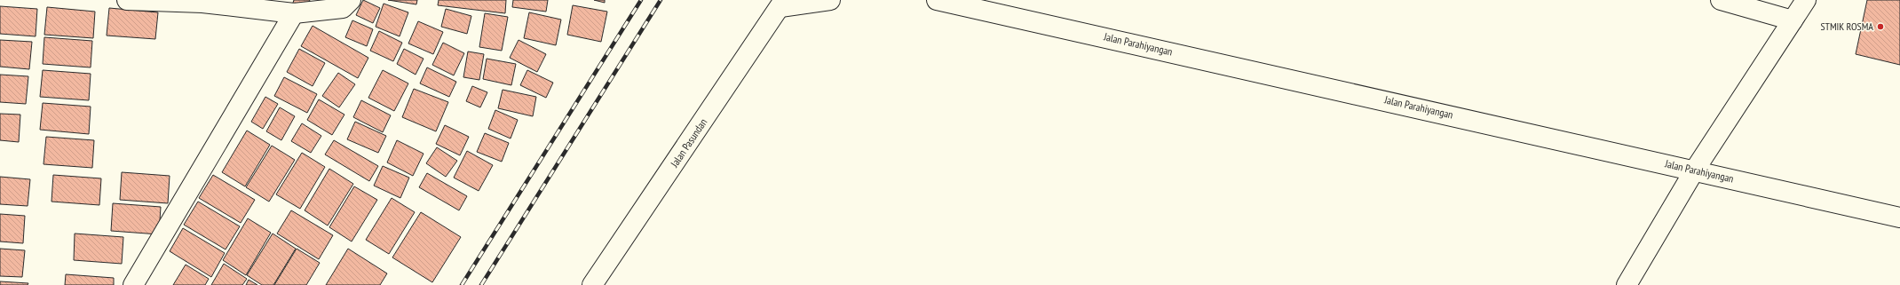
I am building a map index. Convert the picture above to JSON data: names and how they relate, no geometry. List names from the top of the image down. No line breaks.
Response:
{"streets":{"street":["Jalan Parahiyangan","Jalan Pasundan"]},"places":["STMIK ROSMA"]}
